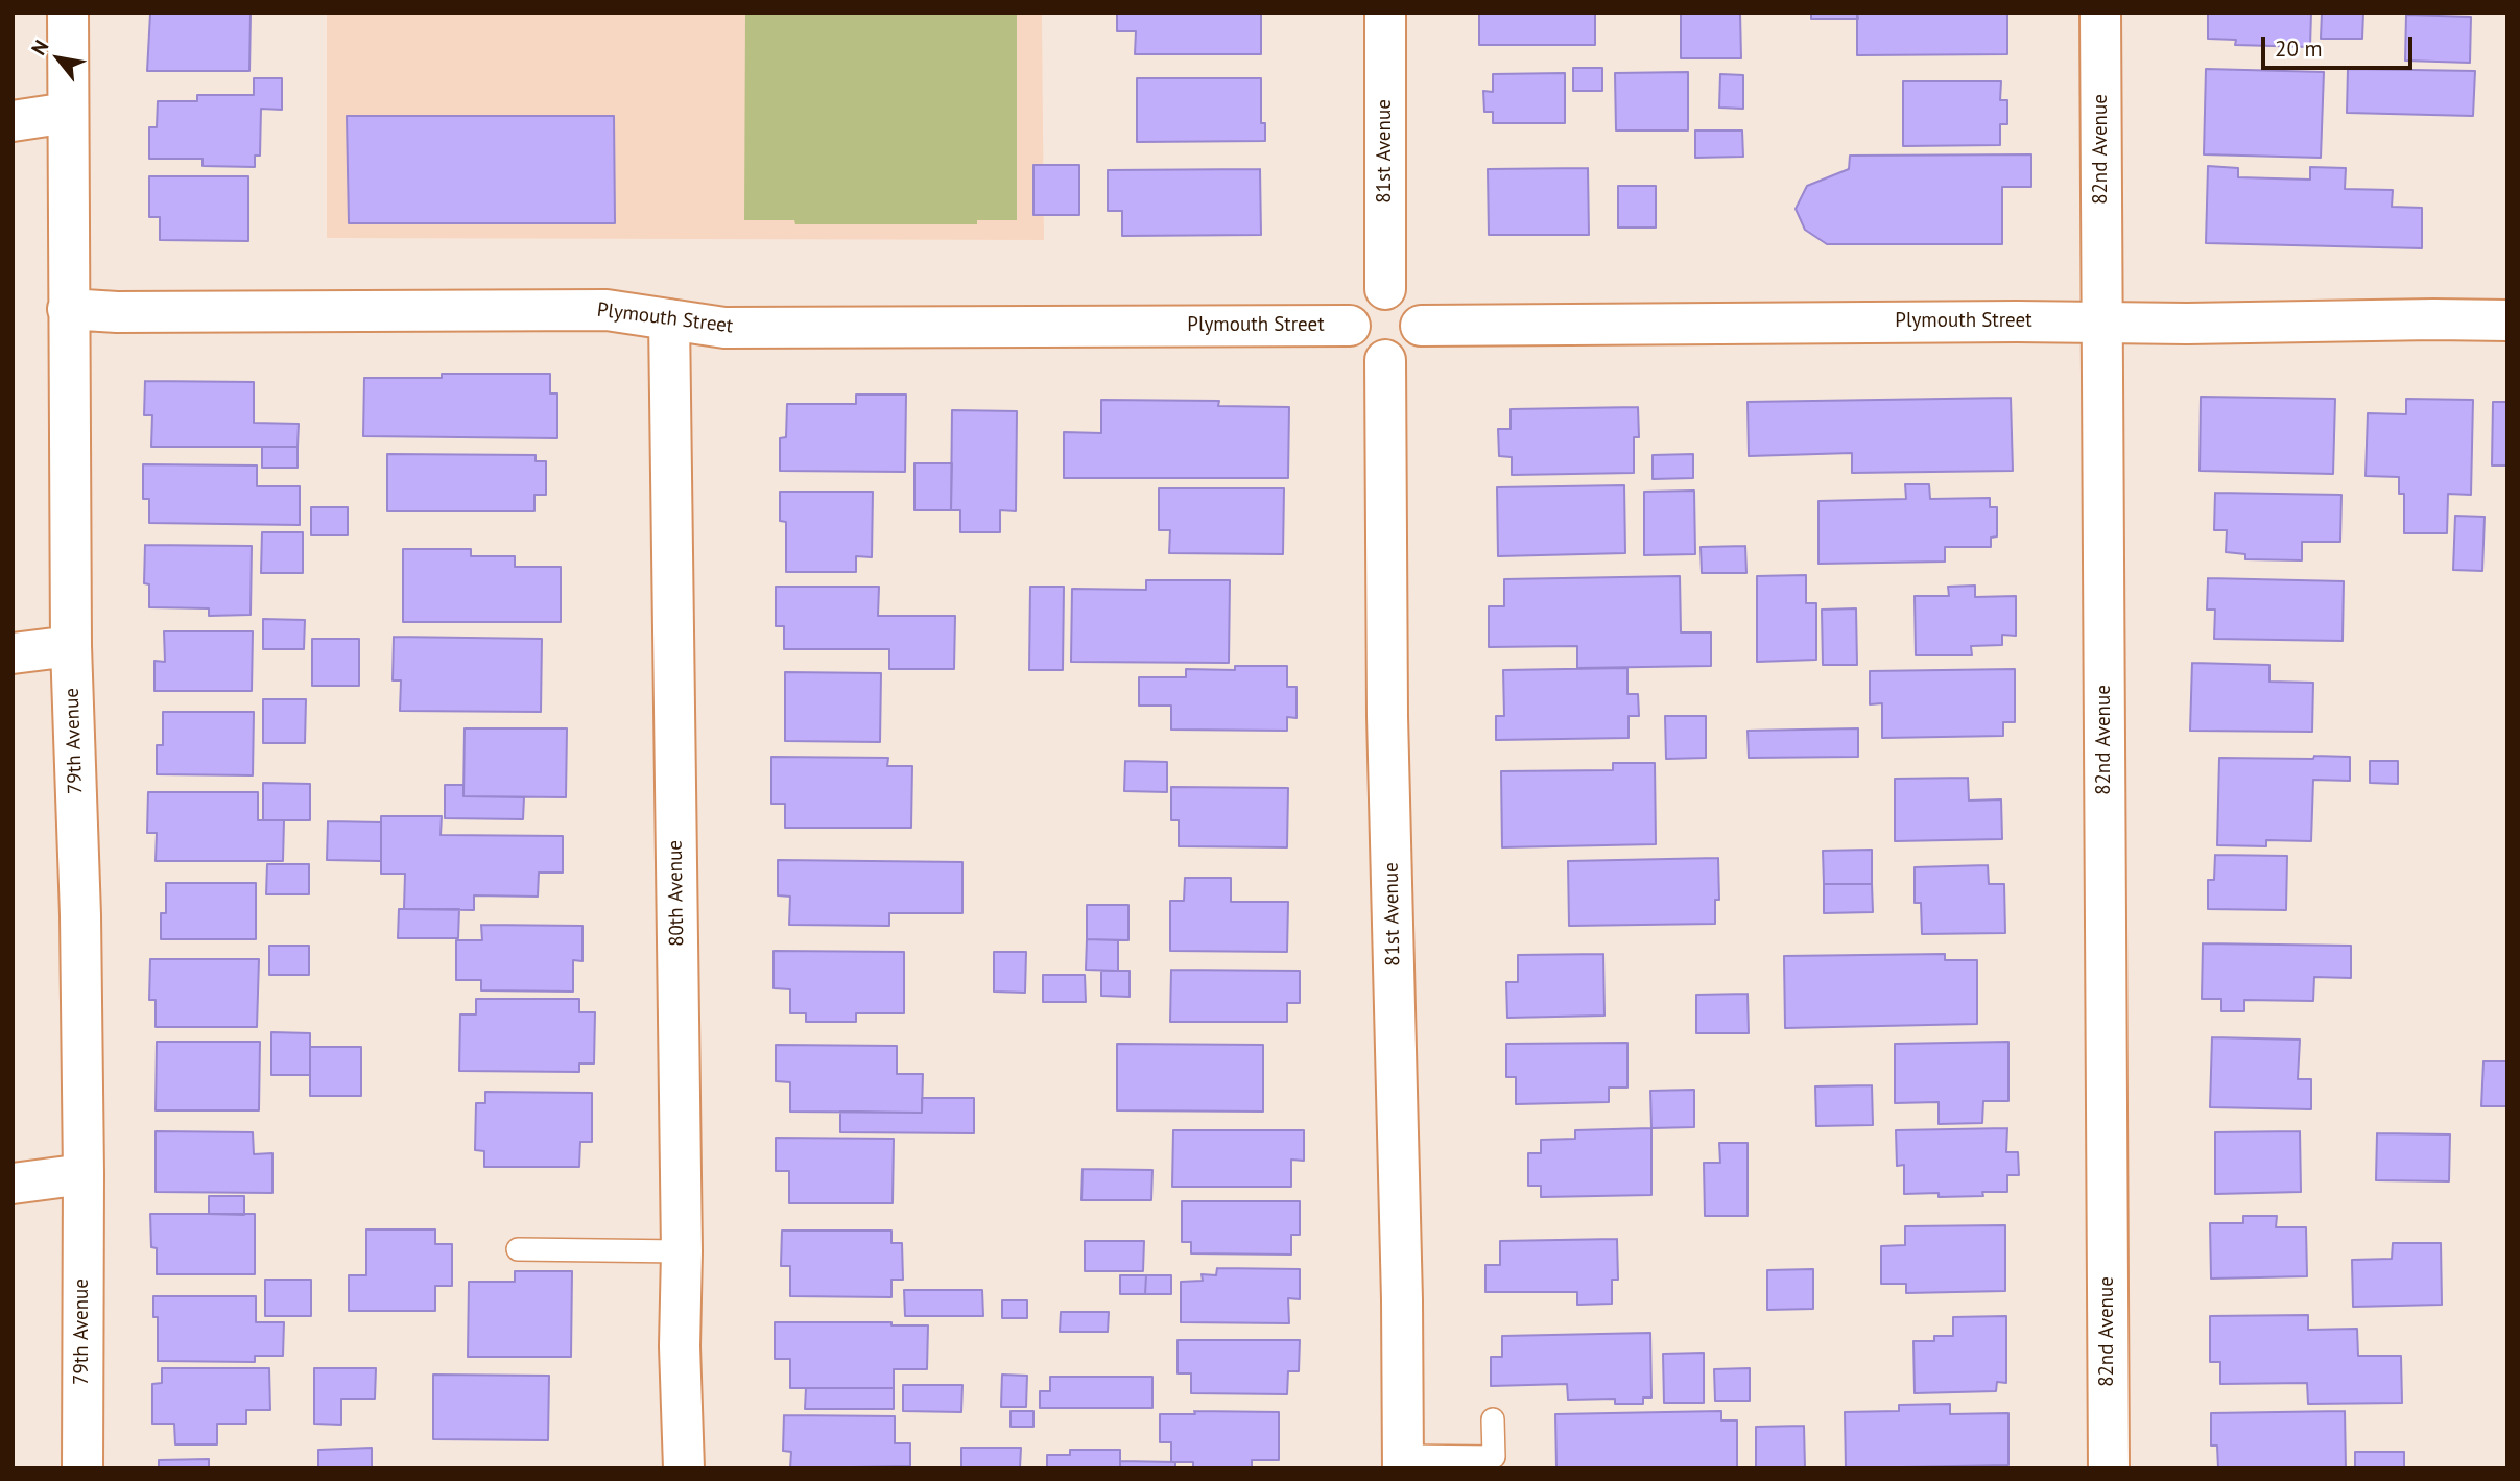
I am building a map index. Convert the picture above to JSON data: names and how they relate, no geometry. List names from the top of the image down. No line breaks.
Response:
{"streets":{"street":["82nd Avenue","81st Avenue","Plymouth Street","79th Avenue","80th Avenue"]},"crossings":[["82nd Avenue","Plymouth Street"],["81st Avenue","Plymouth Street"],["Plymouth Street","79th Avenue"],["Plymouth Street","80th Avenue"]],"scale_bar":"20 m","north":"top left"}
